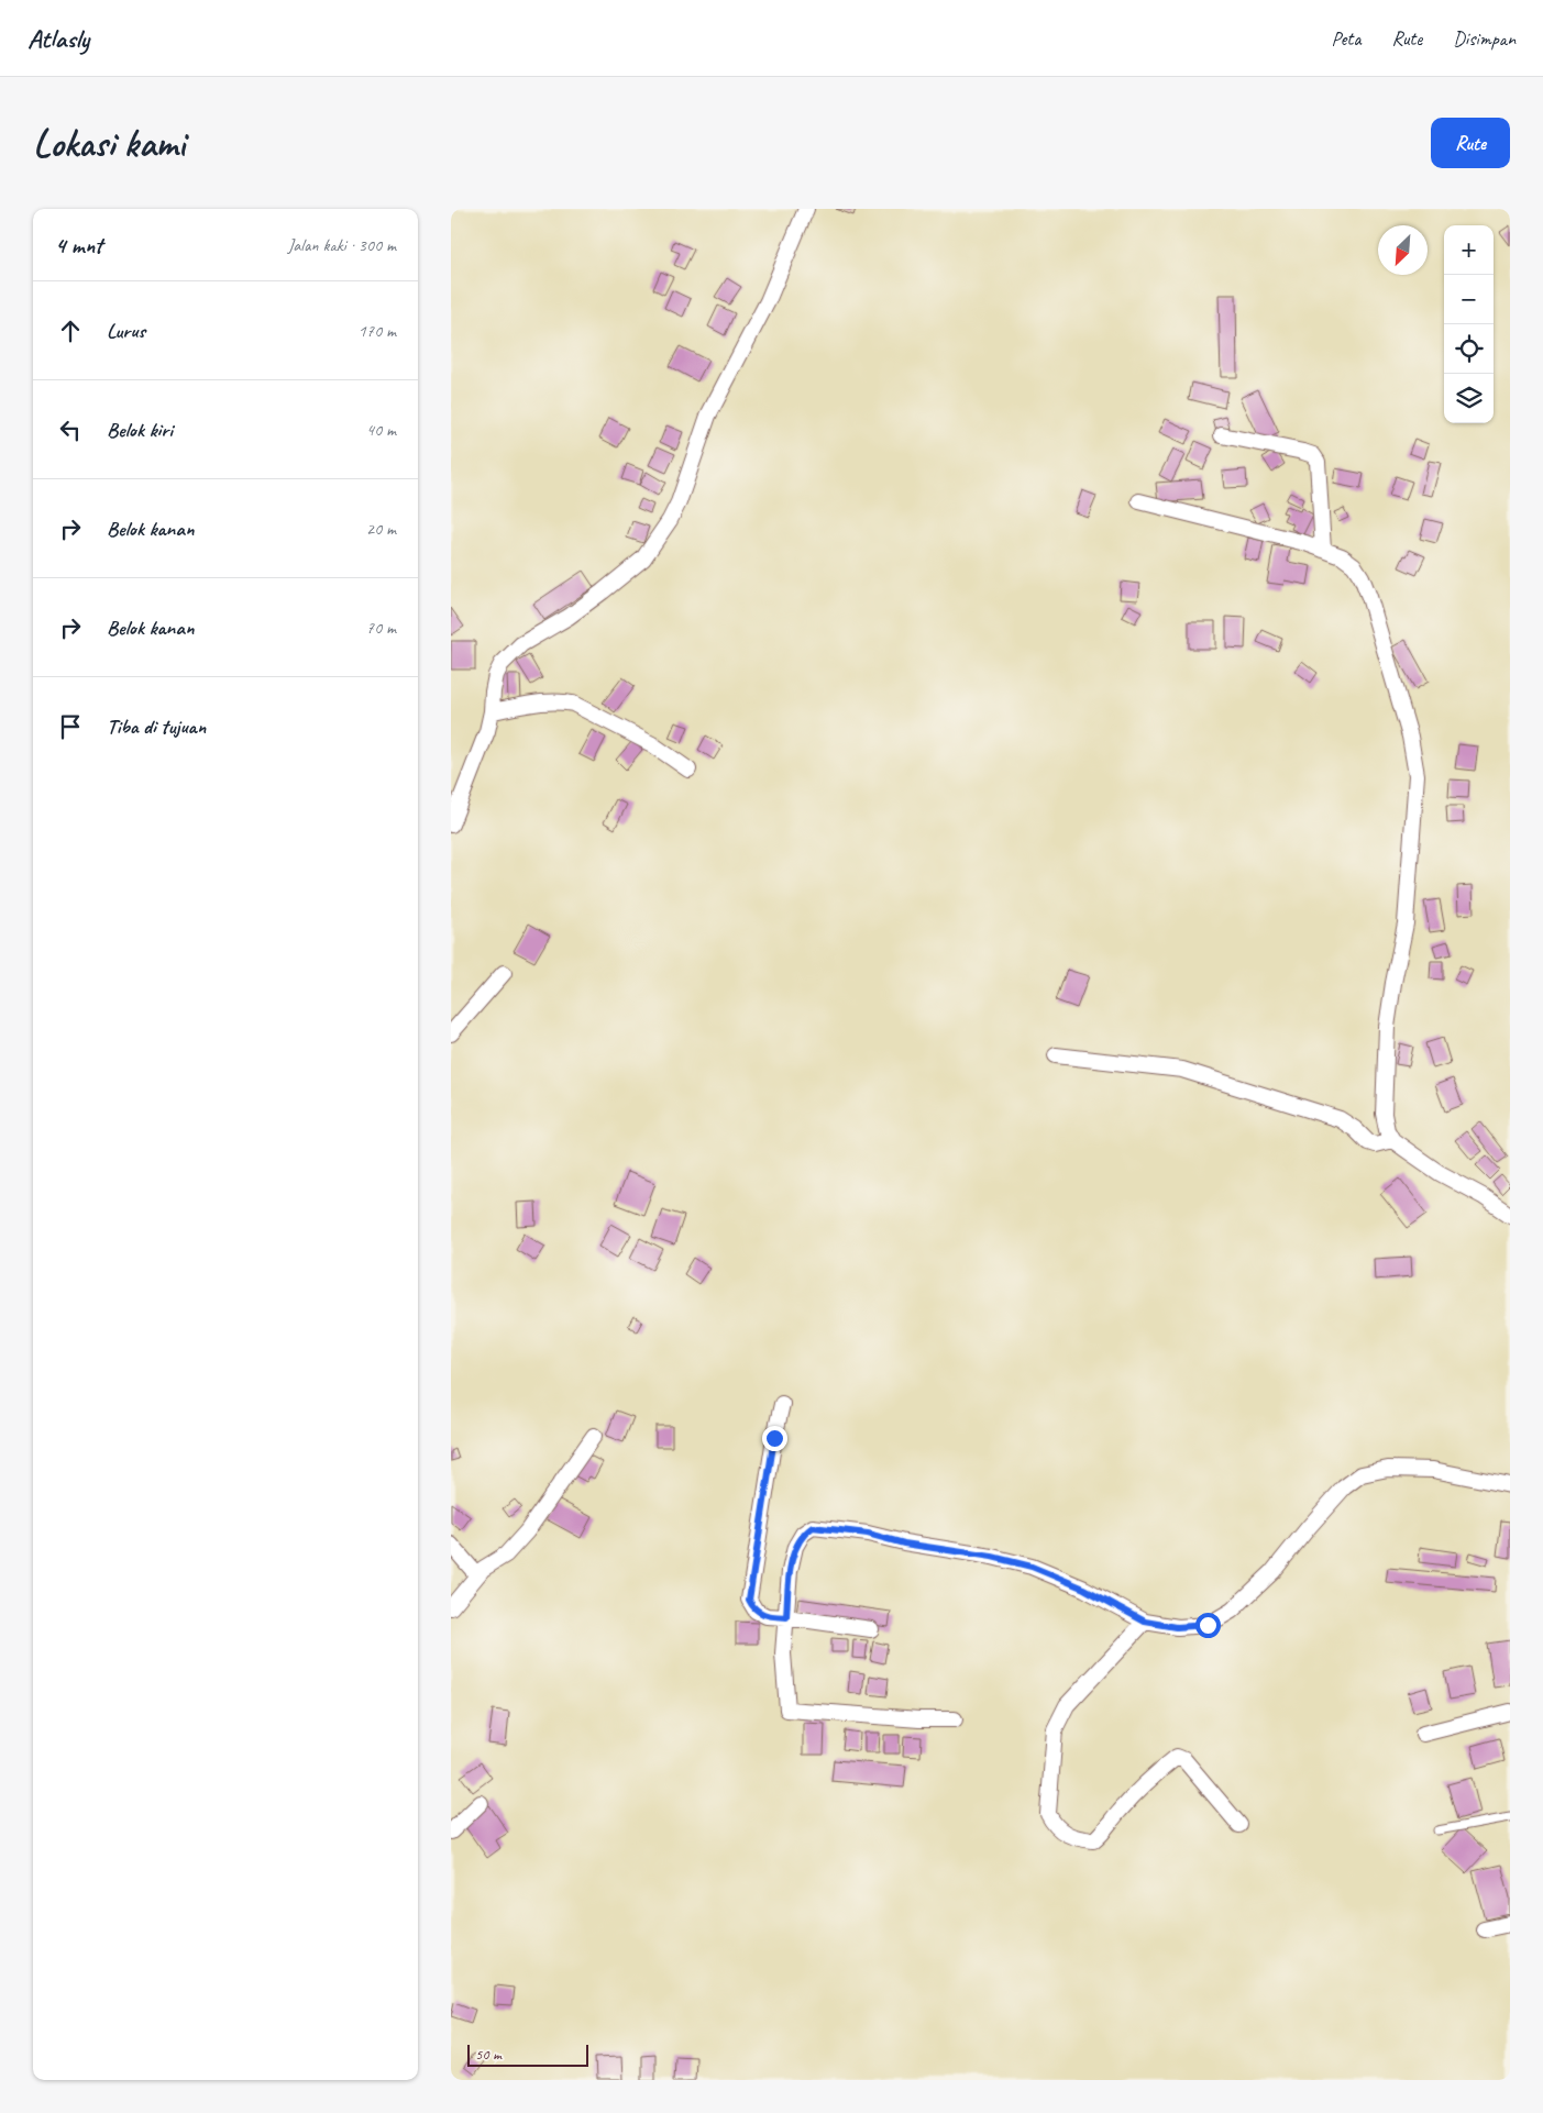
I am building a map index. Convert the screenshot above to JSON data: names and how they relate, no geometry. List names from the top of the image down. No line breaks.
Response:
{"scale_bar":"50 m","north":"bottom left","page":{"header":"Atlasly","nav":["Peta","Rute","Disimpan"],"buttons":"Rute","title":"Lokasi kami","heading":["4 mnt","Jalan kaki · 300 m"],"map_buttons":["+","−"],"list":[["Lurus","170 m"],["Belok kiri","40 m"],["Belok kanan","20 m"],["Belok kanan","70 m"],"Tiba di tujuan"],"scale":"50 m"}}
